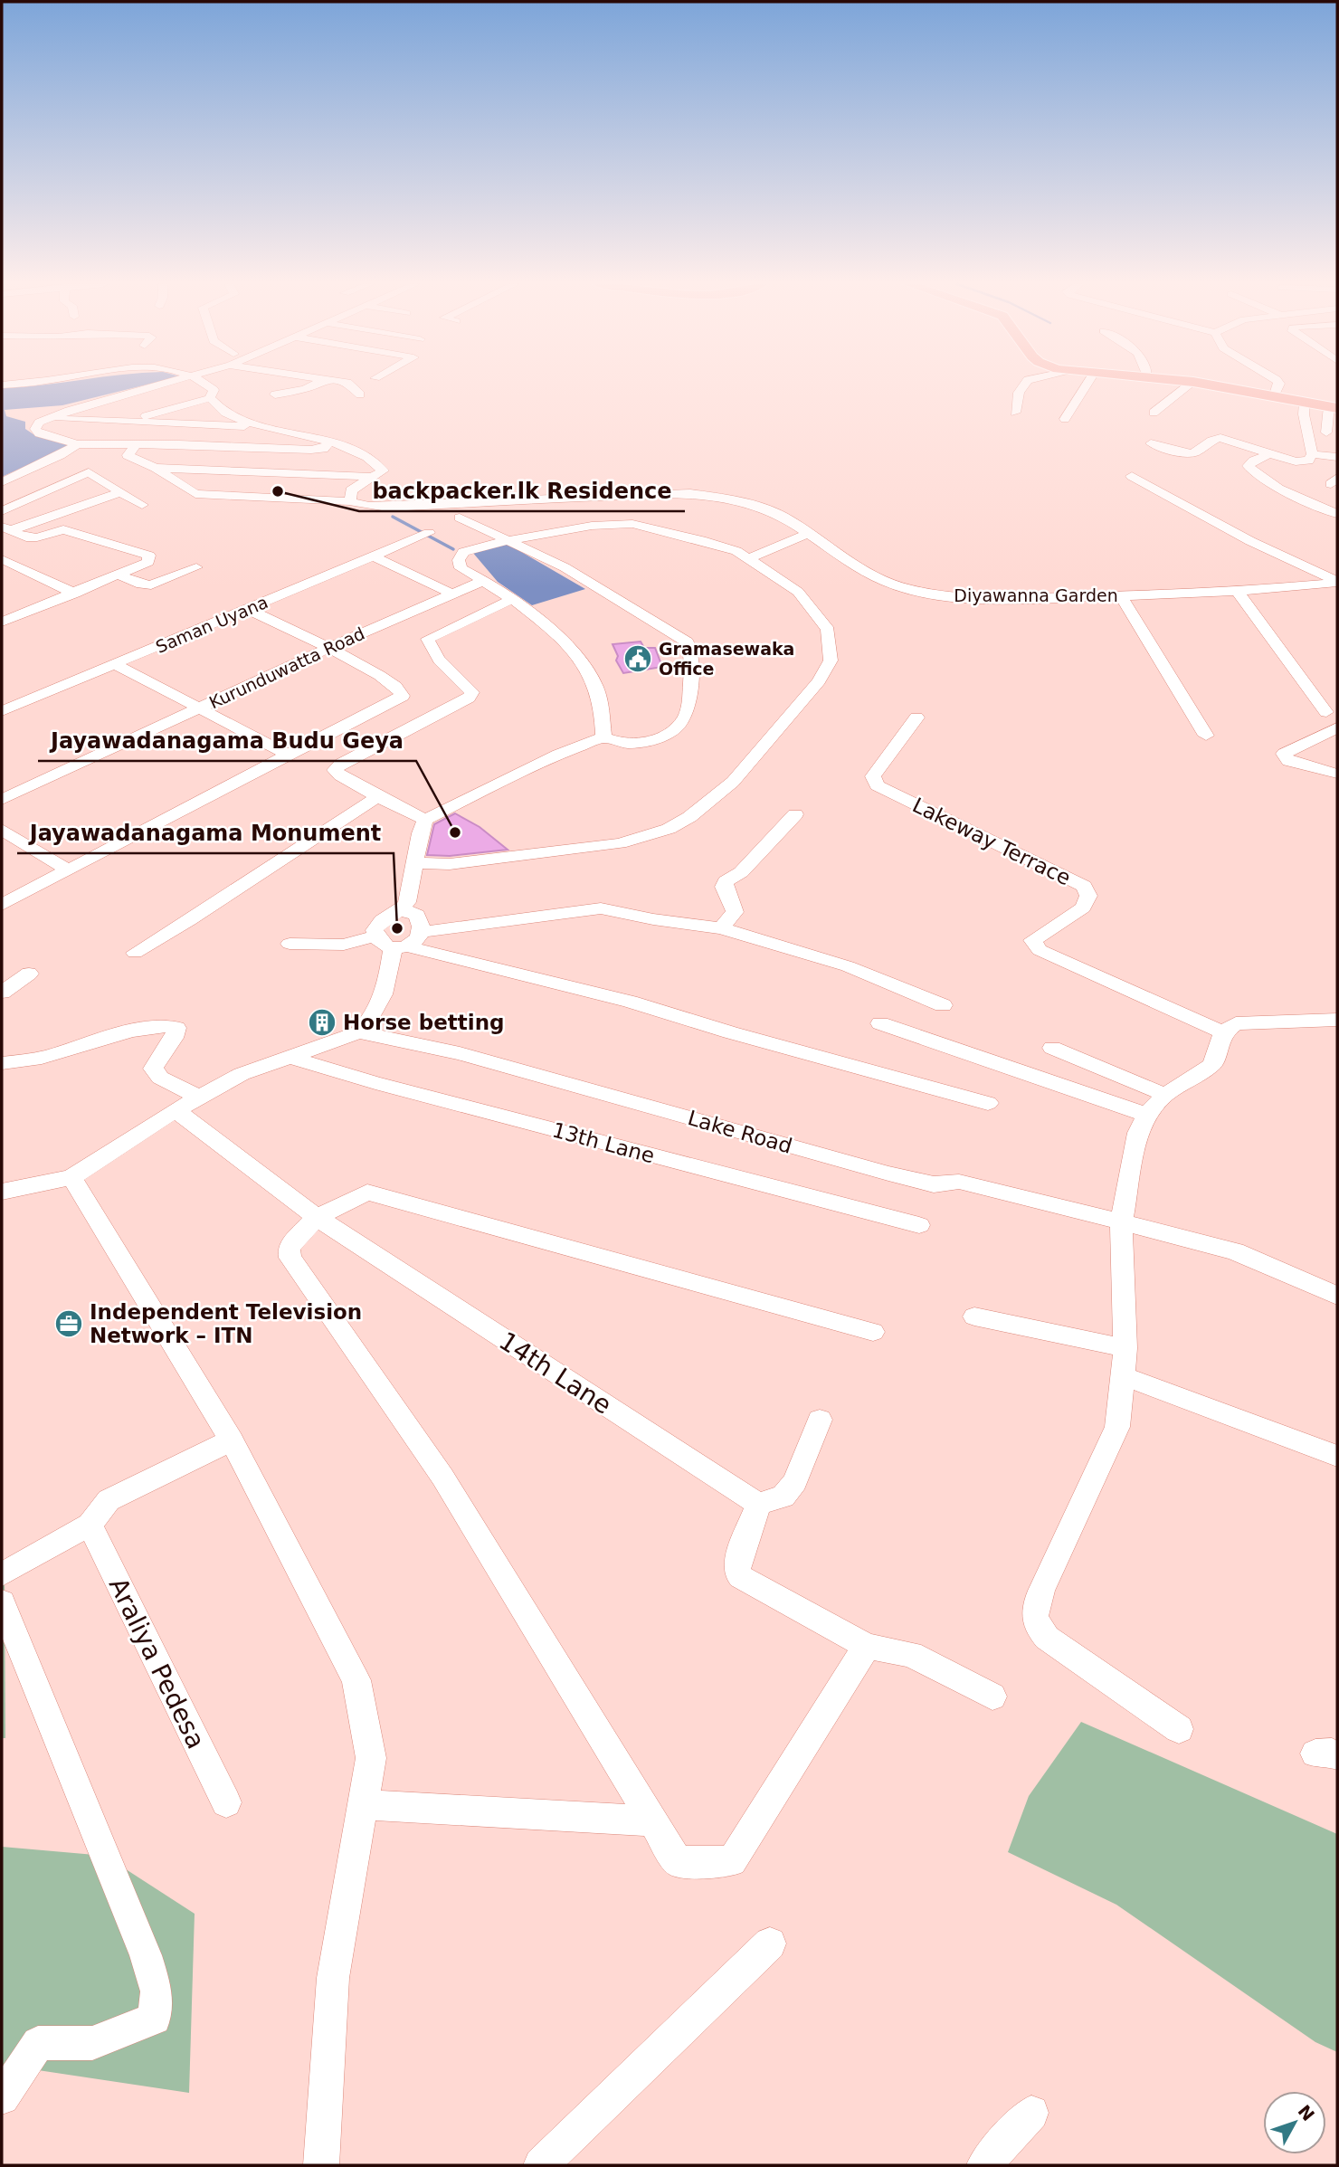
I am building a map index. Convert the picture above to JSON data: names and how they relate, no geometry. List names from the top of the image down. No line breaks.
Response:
{"streets":{"street":["Diyawanna Garden","Saman Uyana","Kurunduwatta Road","Lakeway Terrace","Lake Road","13th Lane","14th Lane","Araliya Pedesa"]},"places":{"other":["backpacker.lk Residence","Jayawadanagama Budu Geya","Jayawadanagama Monument"],"public building":["Gramasewaka Office"],"building":["Horse betting"],"office":["Independent Television Network – ITN"]},"north":"top right"}
